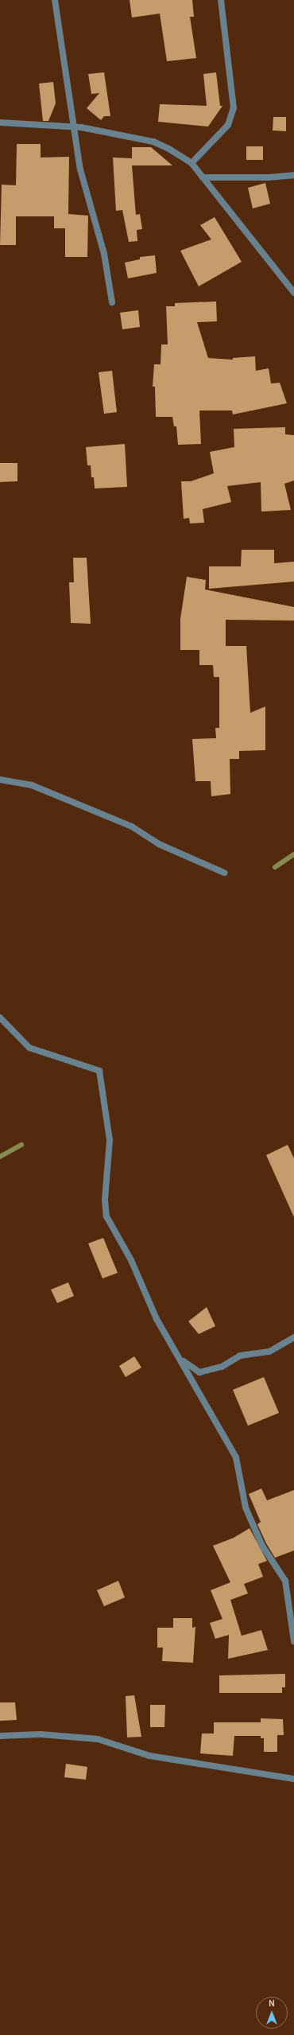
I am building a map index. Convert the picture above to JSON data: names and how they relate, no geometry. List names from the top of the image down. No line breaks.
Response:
{"north":"top"}
